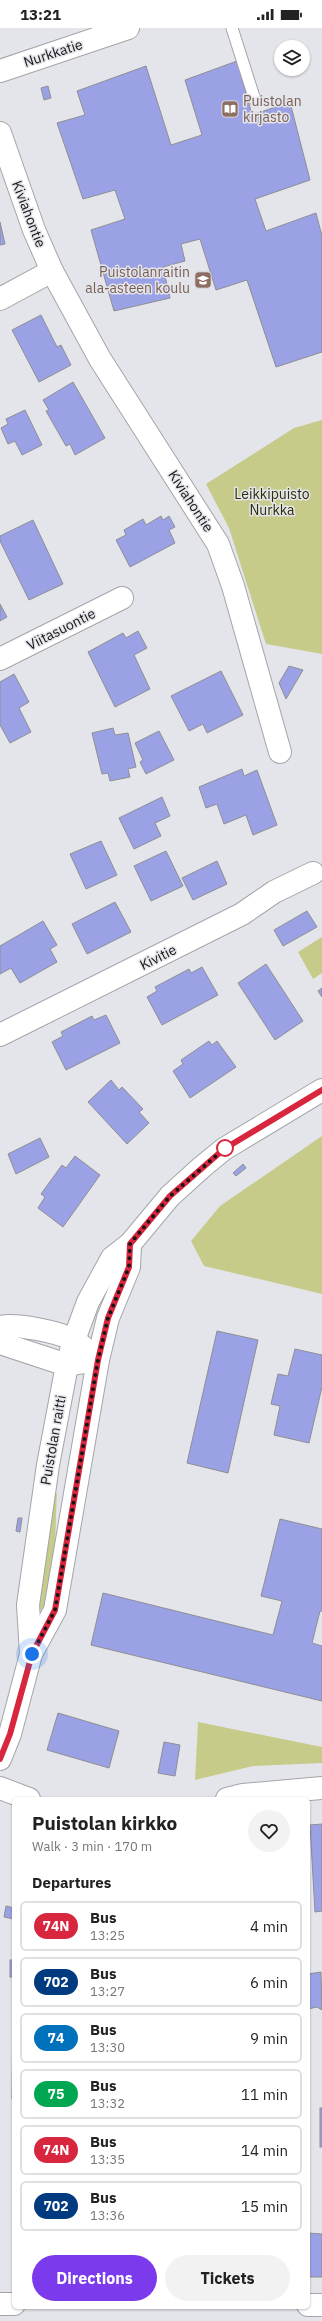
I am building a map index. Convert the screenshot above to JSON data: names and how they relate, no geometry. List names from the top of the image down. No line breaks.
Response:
{"streets":{"street":["Nurkkatie","Kiviahontie","Viitasuontie","Kivitie","Puistolan raitti"]},"parks":["Leikkipuisto Nurkka"],"places":{"library":["Puistolan kirjasto"],"school or university":["Puistolanraitin ala-asteen koulu"]},"lines":["bus line 74N"],"page":{"status":"13:21","heading":[["Puistolan kirkko","Walk · 3 min · 170 m"],"Departures"],"list":[{"mark":"74N","name":"Bus","note":"13:25","value":"4 min"},{"mark":"702","name":"Bus","note":"13:27","value":"6 min"},{"mark":"74","name":"Bus","note":"13:30","value":"9 min"},{"mark":"75","name":"Bus","note":"13:32","value":"11 min"},{"mark":"74N","name":"Bus","note":"13:35","value":"14 min"},{"mark":"702","name":"Bus","note":"13:36","value":"15 min"}],"buttons":["Directions","Tickets"]}}
